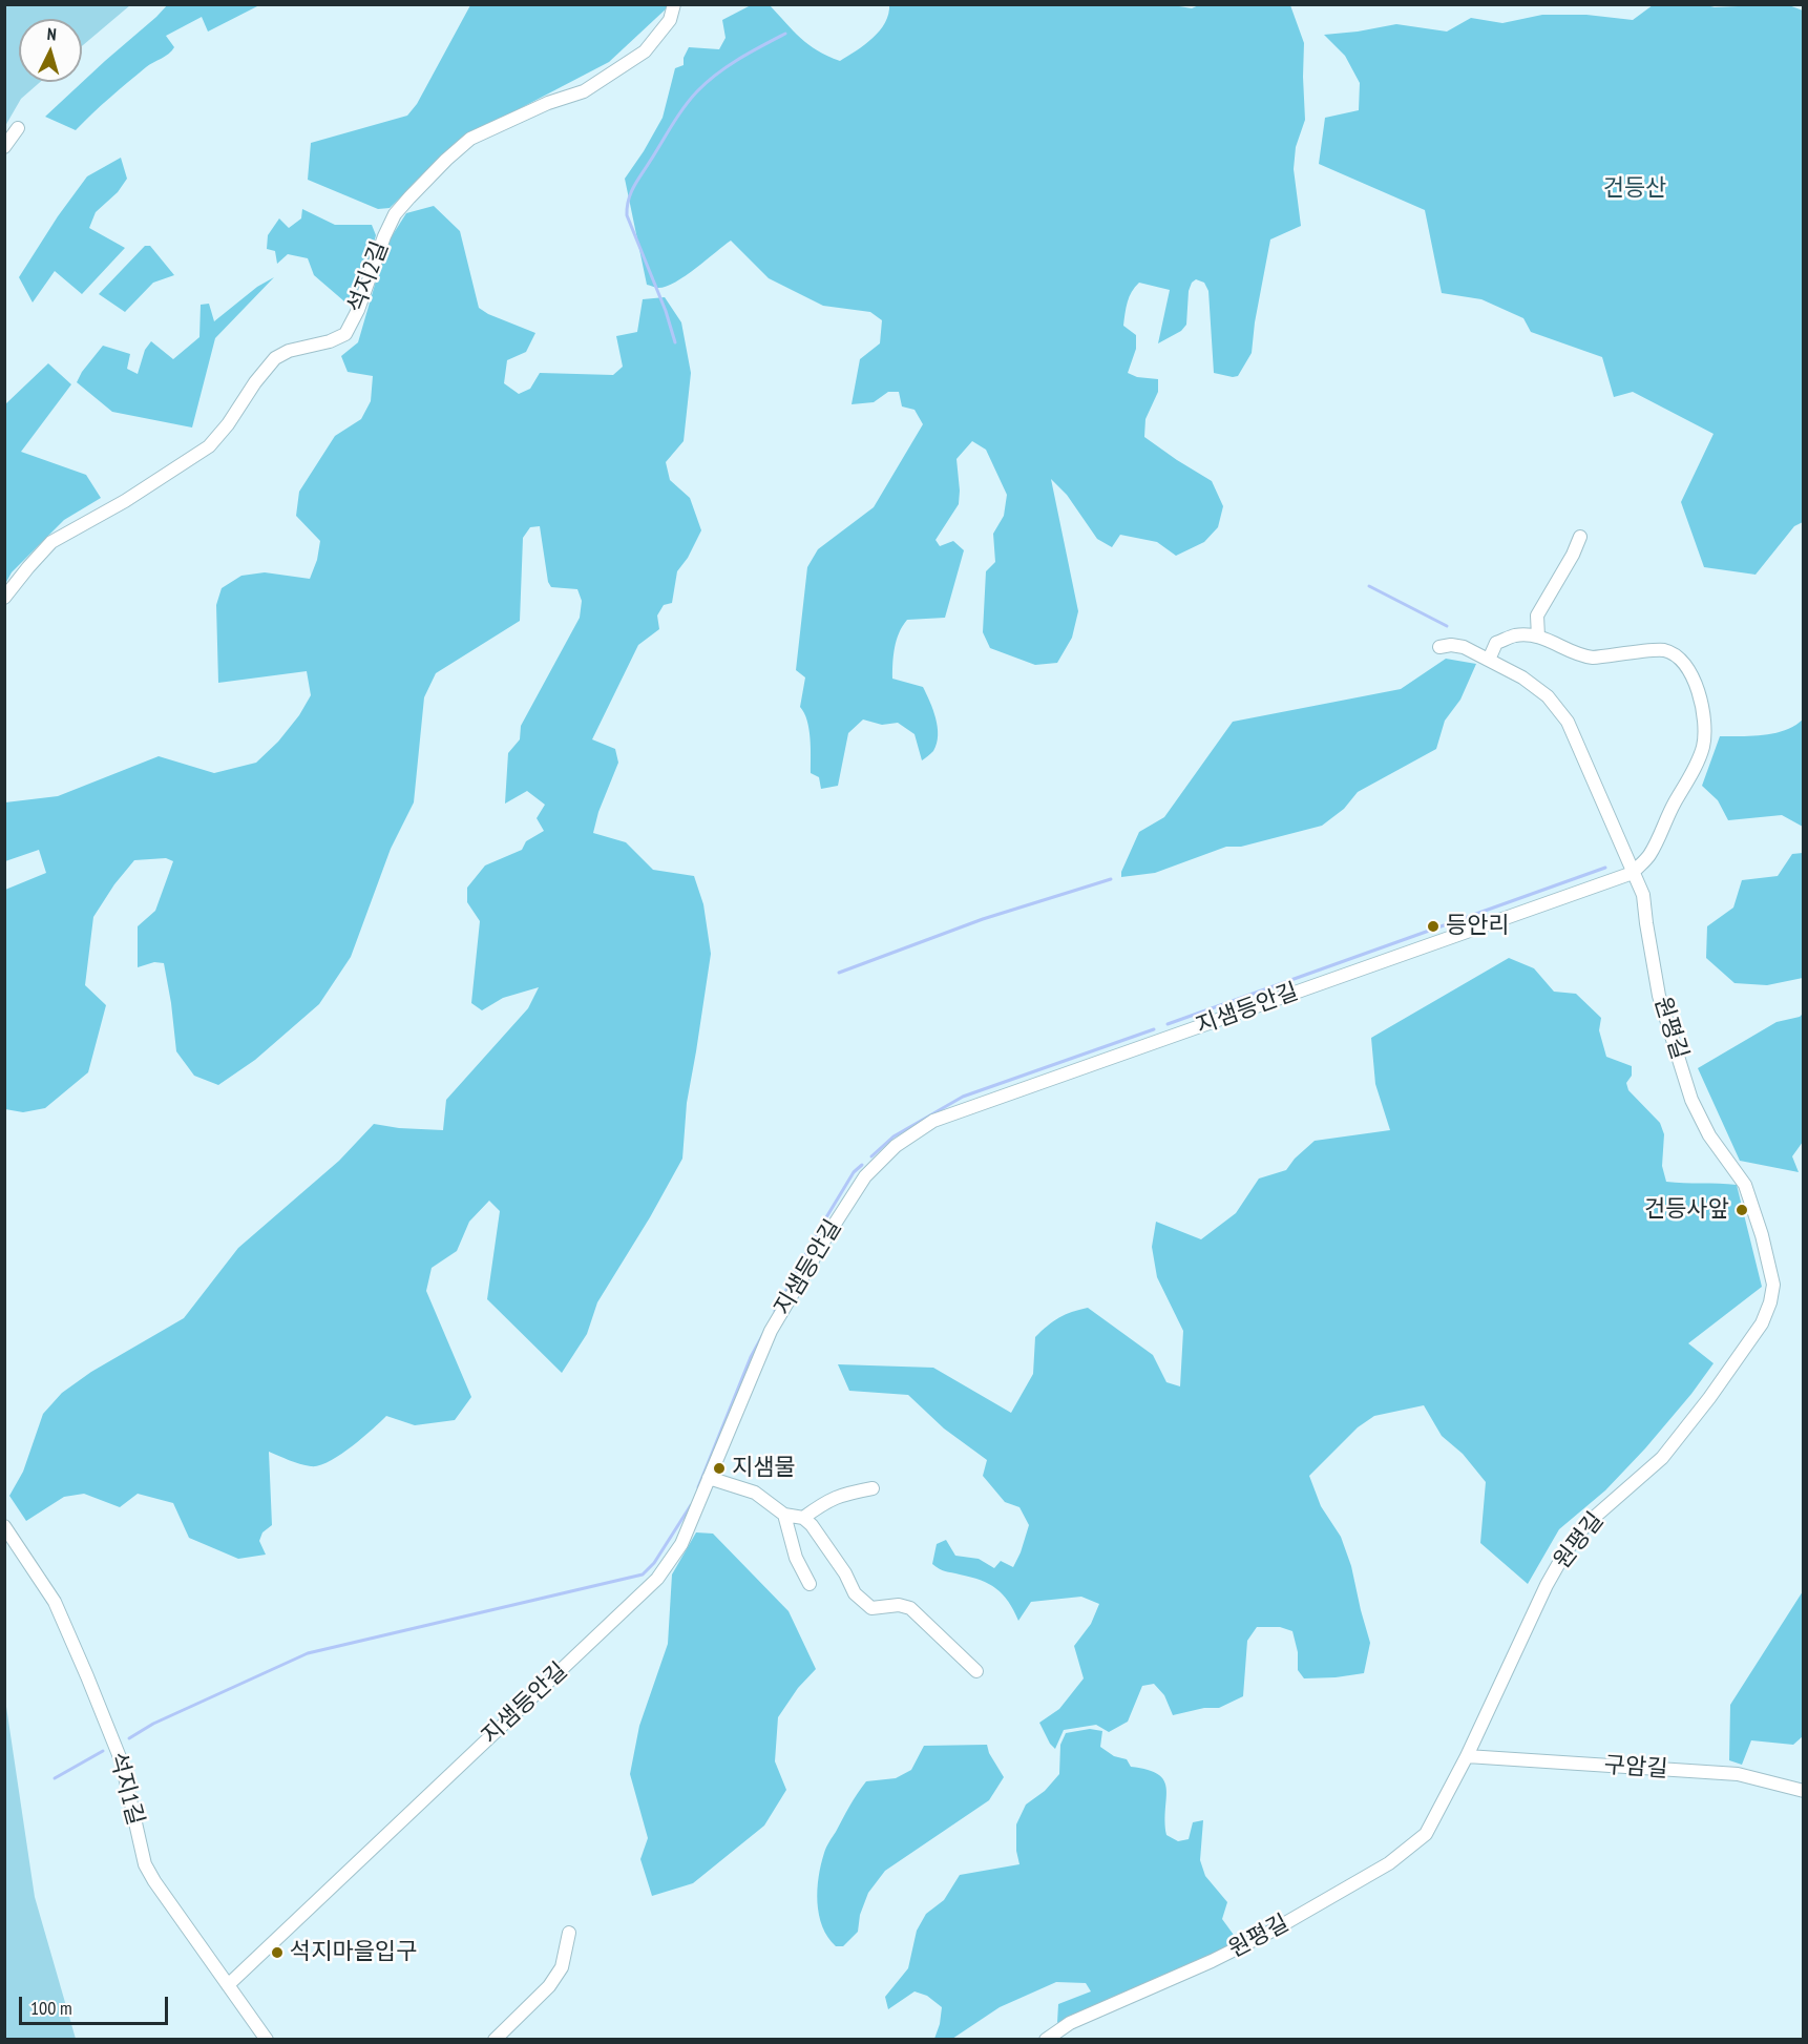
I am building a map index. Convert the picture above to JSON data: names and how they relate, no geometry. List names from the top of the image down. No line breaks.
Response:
{"streets":{"street":["석지2길","지샘등안길","원평길","구암길","석지1길"]},"crossings":[["지샘등안길","원평길"],["지샘등안길","석지1길"],["원평길","구암길"]],"parks":["건등산"],"places":["등안리","건등사앞","지샘물","석지마을입구"],"scale_bar":"100 m","north":"top"}
